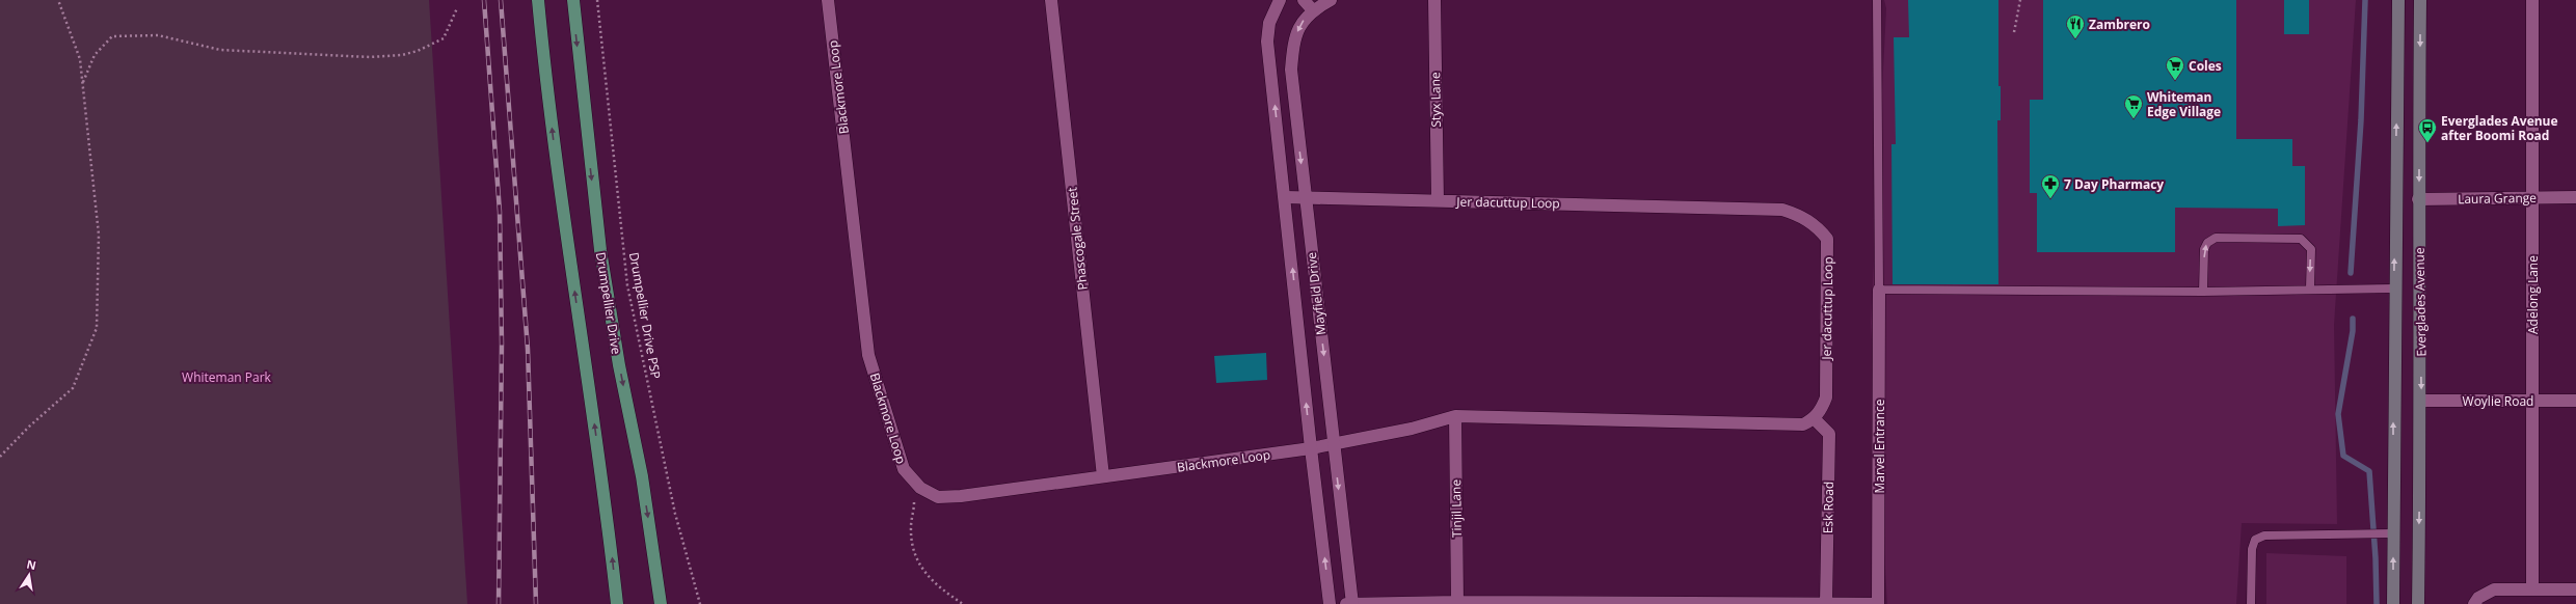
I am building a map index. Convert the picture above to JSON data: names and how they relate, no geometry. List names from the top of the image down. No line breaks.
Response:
{"streets":{"main road":["Everglades Avenue","Drumpellier Drive"],"street":["Blackmore Loop","Styx Lane","Laura Grange","Jer dacuttup Loop","Phascogale Street","Mayfield Drive","Adelong Lane","Woylie Road","Marvel Entrance","Esk Road","Tinjil Lane"],"path":["Drumpellier Drive PSP"]},"crossings":[["Blackmore Loop","Phascogale Street"],["Blackmore Loop","Mayfield Drive"],["Styx Lane","Jer dacuttup Loop"],["Laura Grange","Adelong Lane"],["Laura Grange","Everglades Avenue"],["Jer dacuttup Loop","Mayfield Drive"],["Jer dacuttup Loop","Esk Road"],["Adelong Lane","Woylie Road"],["Everglades Avenue","Woylie Road"]],"parks":["Whiteman Park"],"places":{"restaurant":["Zambrero"],"supermarket":["Coles","Whiteman Edge Village"],"bus stop":["Everglades Avenue after Boomi Road"],"pharmacy":["7 Day Pharmacy"]},"north":"top"}
